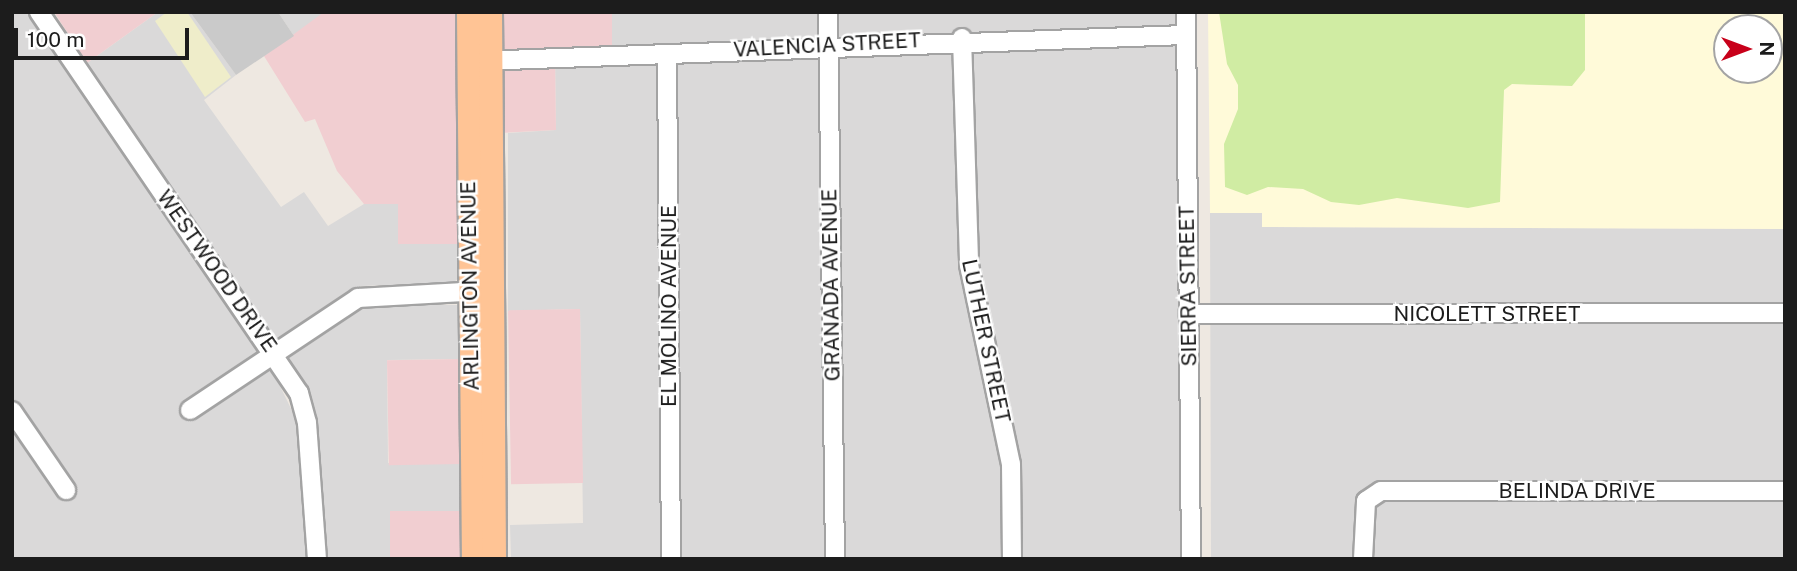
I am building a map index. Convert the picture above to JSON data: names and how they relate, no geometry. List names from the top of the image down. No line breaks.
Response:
{"streets":{"main road":["ARLINGTON AVENUE"],"street":["VALENCIA STREET","WESTWOOD DRIVE","GRANADA AVENUE","SIERRA STREET","EL MOLINO AVENUE","NICOLETT STREET","LUTHER STREET","BELINDA DRIVE"]},"crossings":[["VALENCIA STREET","GRANADA AVENUE"],["VALENCIA STREET","ARLINGTON AVENUE"],["VALENCIA STREET","SIERRA STREET"],["VALENCIA STREET","EL MOLINO AVENUE"],["VALENCIA STREET","LUTHER STREET"],["SIERRA STREET","NICOLETT STREET"]],"scale_bar":"100 m","north":"right"}
